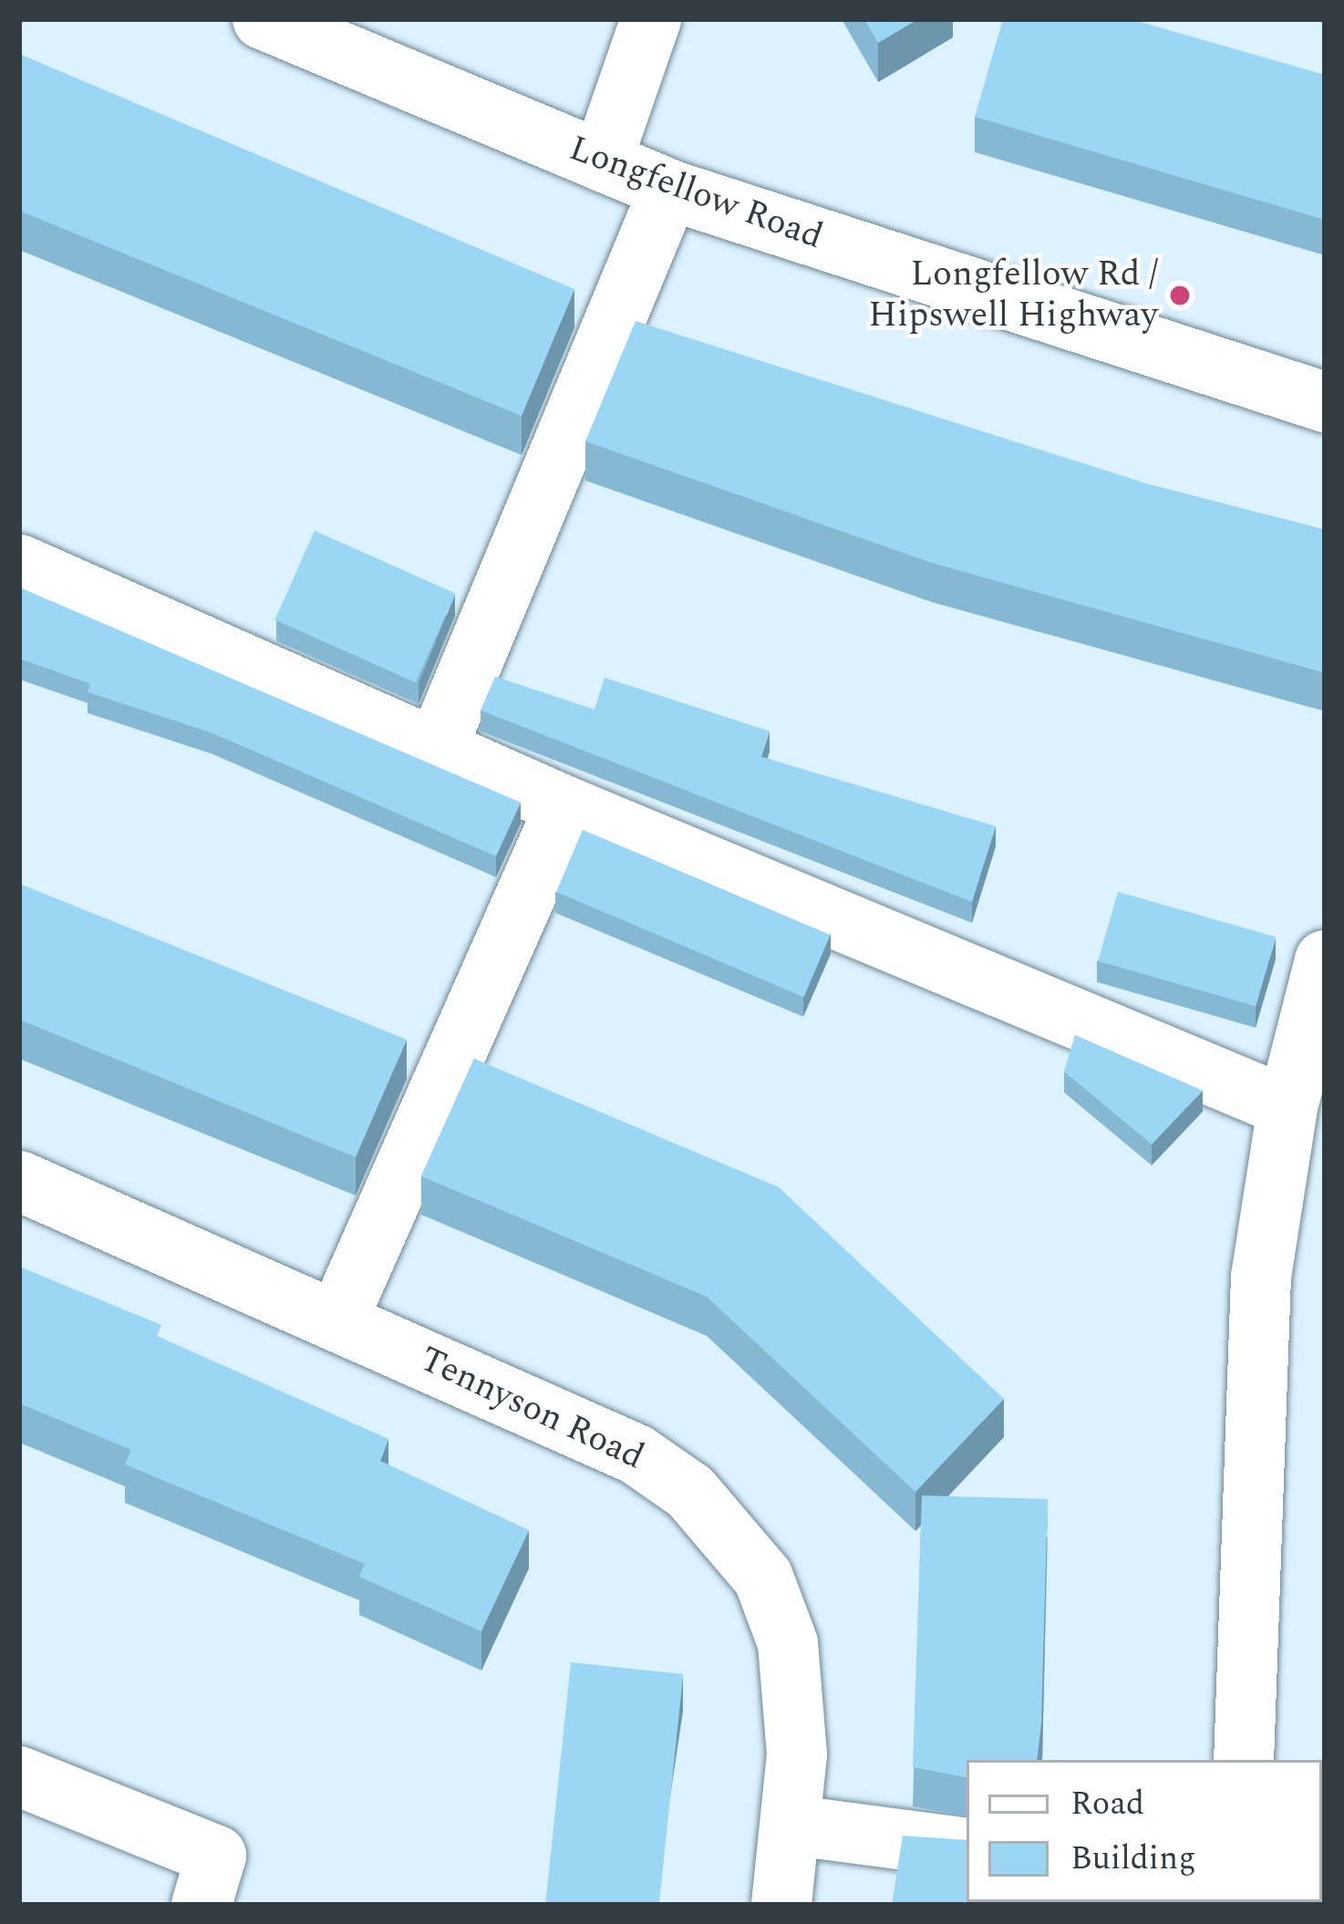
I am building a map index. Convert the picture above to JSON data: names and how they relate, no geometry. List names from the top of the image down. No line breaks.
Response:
{"streets":{"street":["Longfellow Road","Tennyson Road"]},"places":["Longfellow Rd / Hipswell Highway"],"legend":["Road","Building"]}
